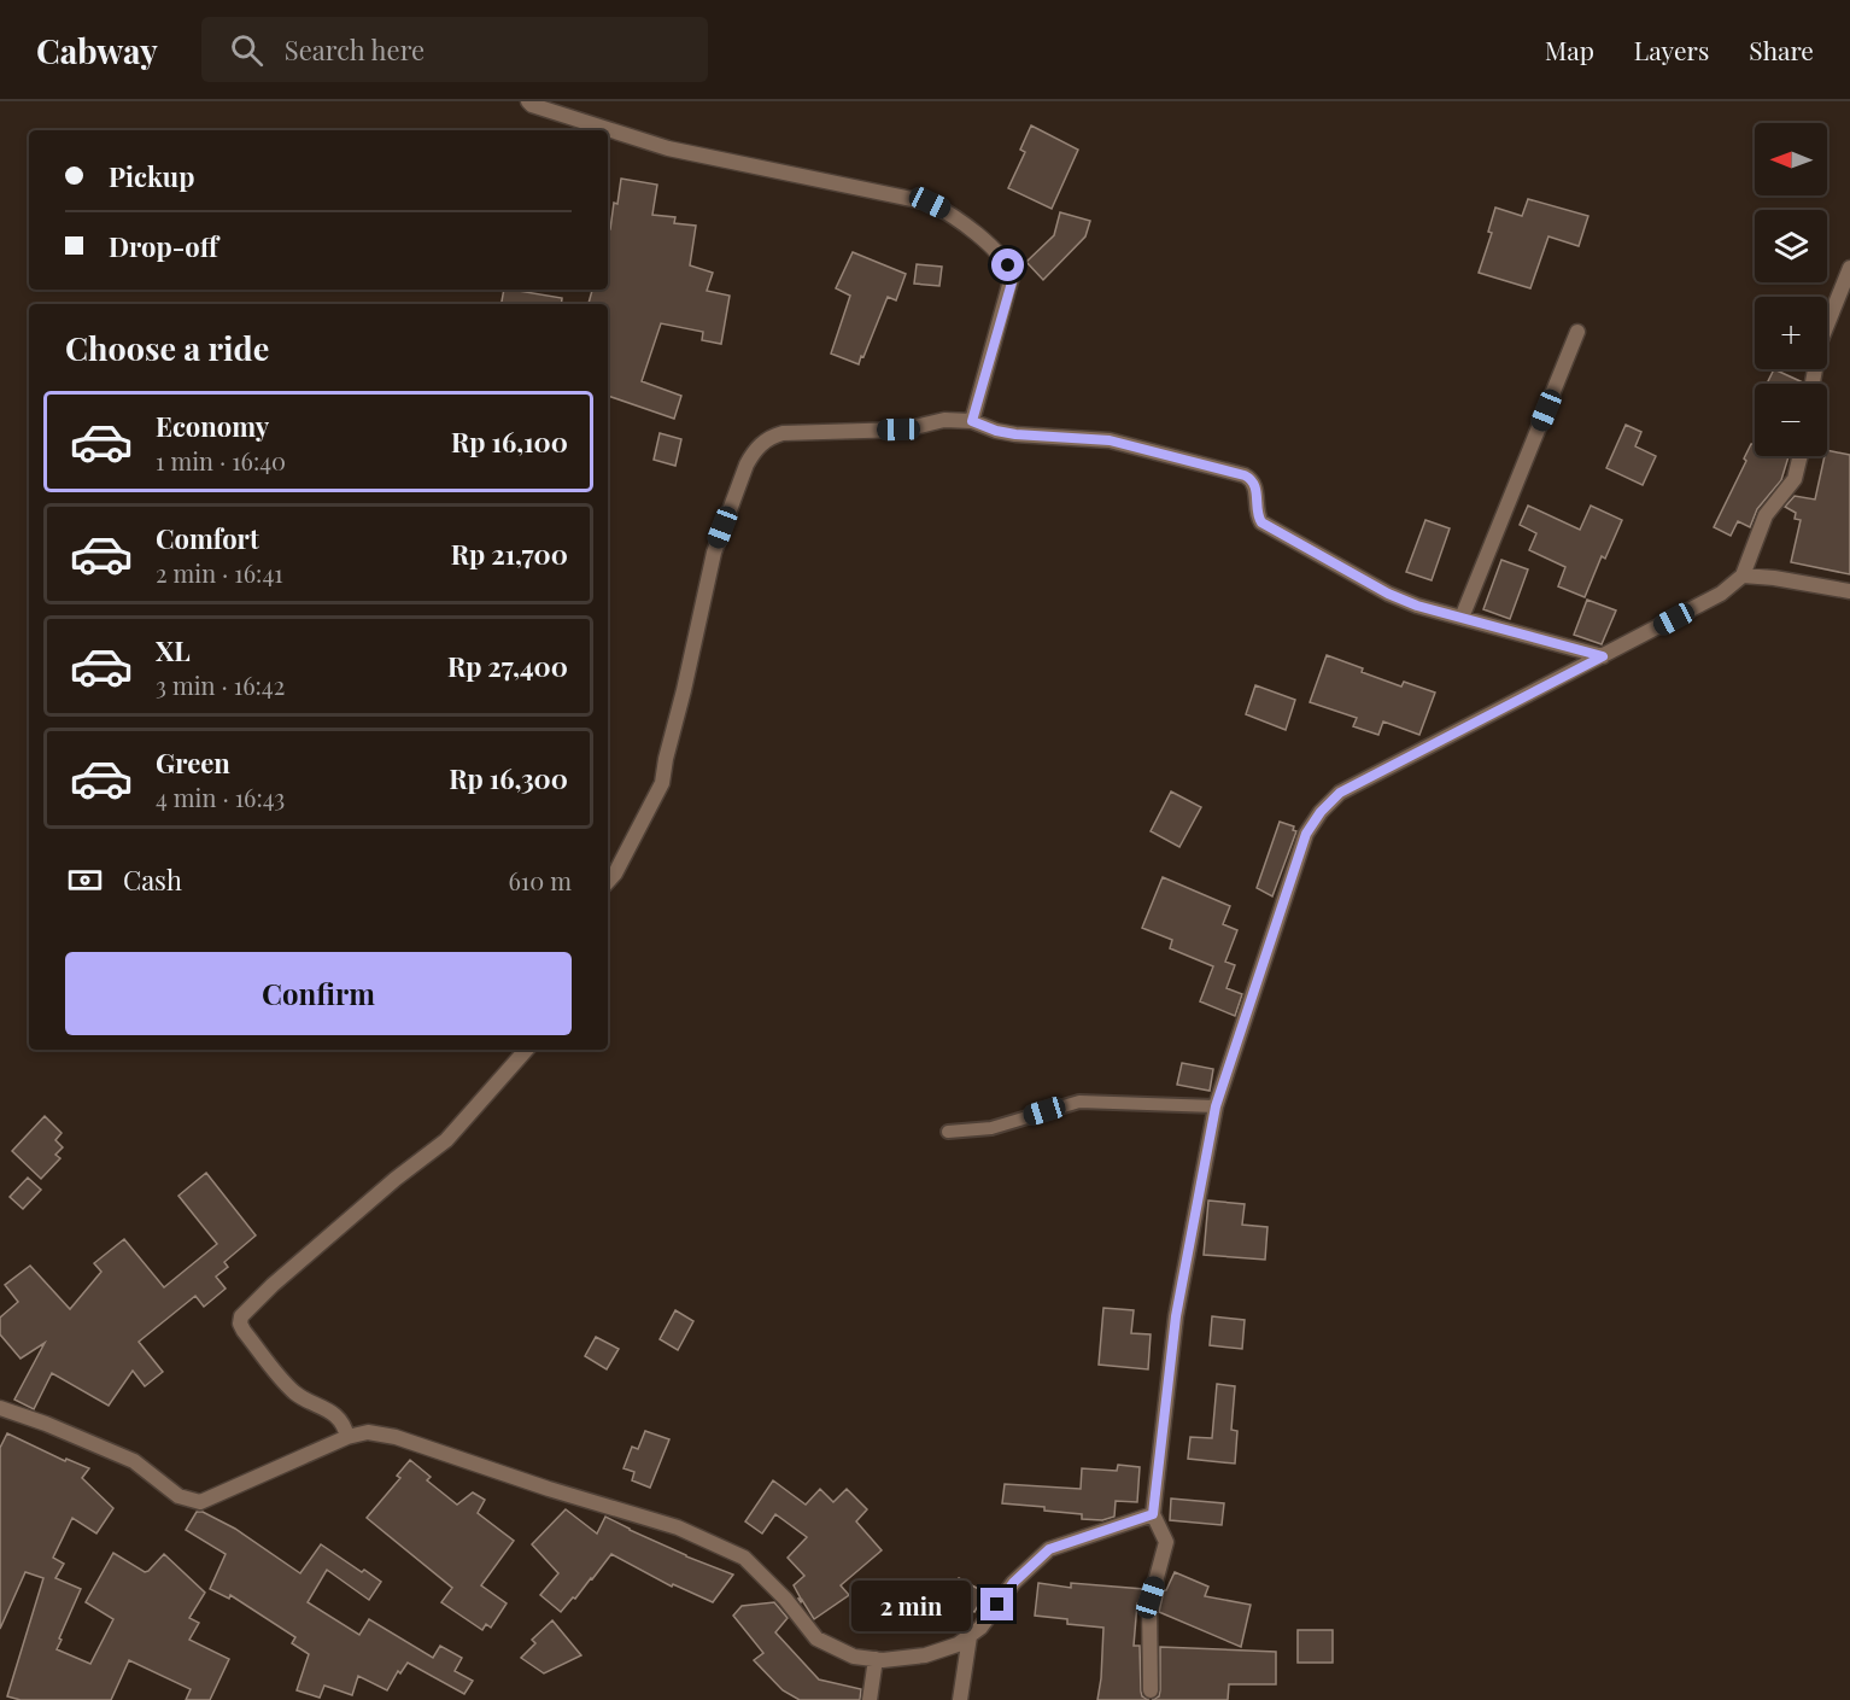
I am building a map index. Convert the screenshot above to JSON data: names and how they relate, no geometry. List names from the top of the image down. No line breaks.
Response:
{"north":"left","page":{"header":"Cabway","search":"Search here","nav":["Map","Layers","Share"],"map_buttons":["+","−"],"banner":["Pickup","Drop-off"],"heading":"Choose a ride","list":[{"name":"Economy","note":"1 min · 16:40","value":"Rp 16,100"},{"name":"Comfort","note":"2 min · 16:41","value":"Rp 21,700"},{"name":"XL","note":"3 min · 16:42","value":"Rp 27,400"},{"name":"Green","note":"4 min · 16:43","value":"Rp 16,300"}],"pay":["Cash","610 m"],"buttons":"Confirm","bubble":"2 min"}}
